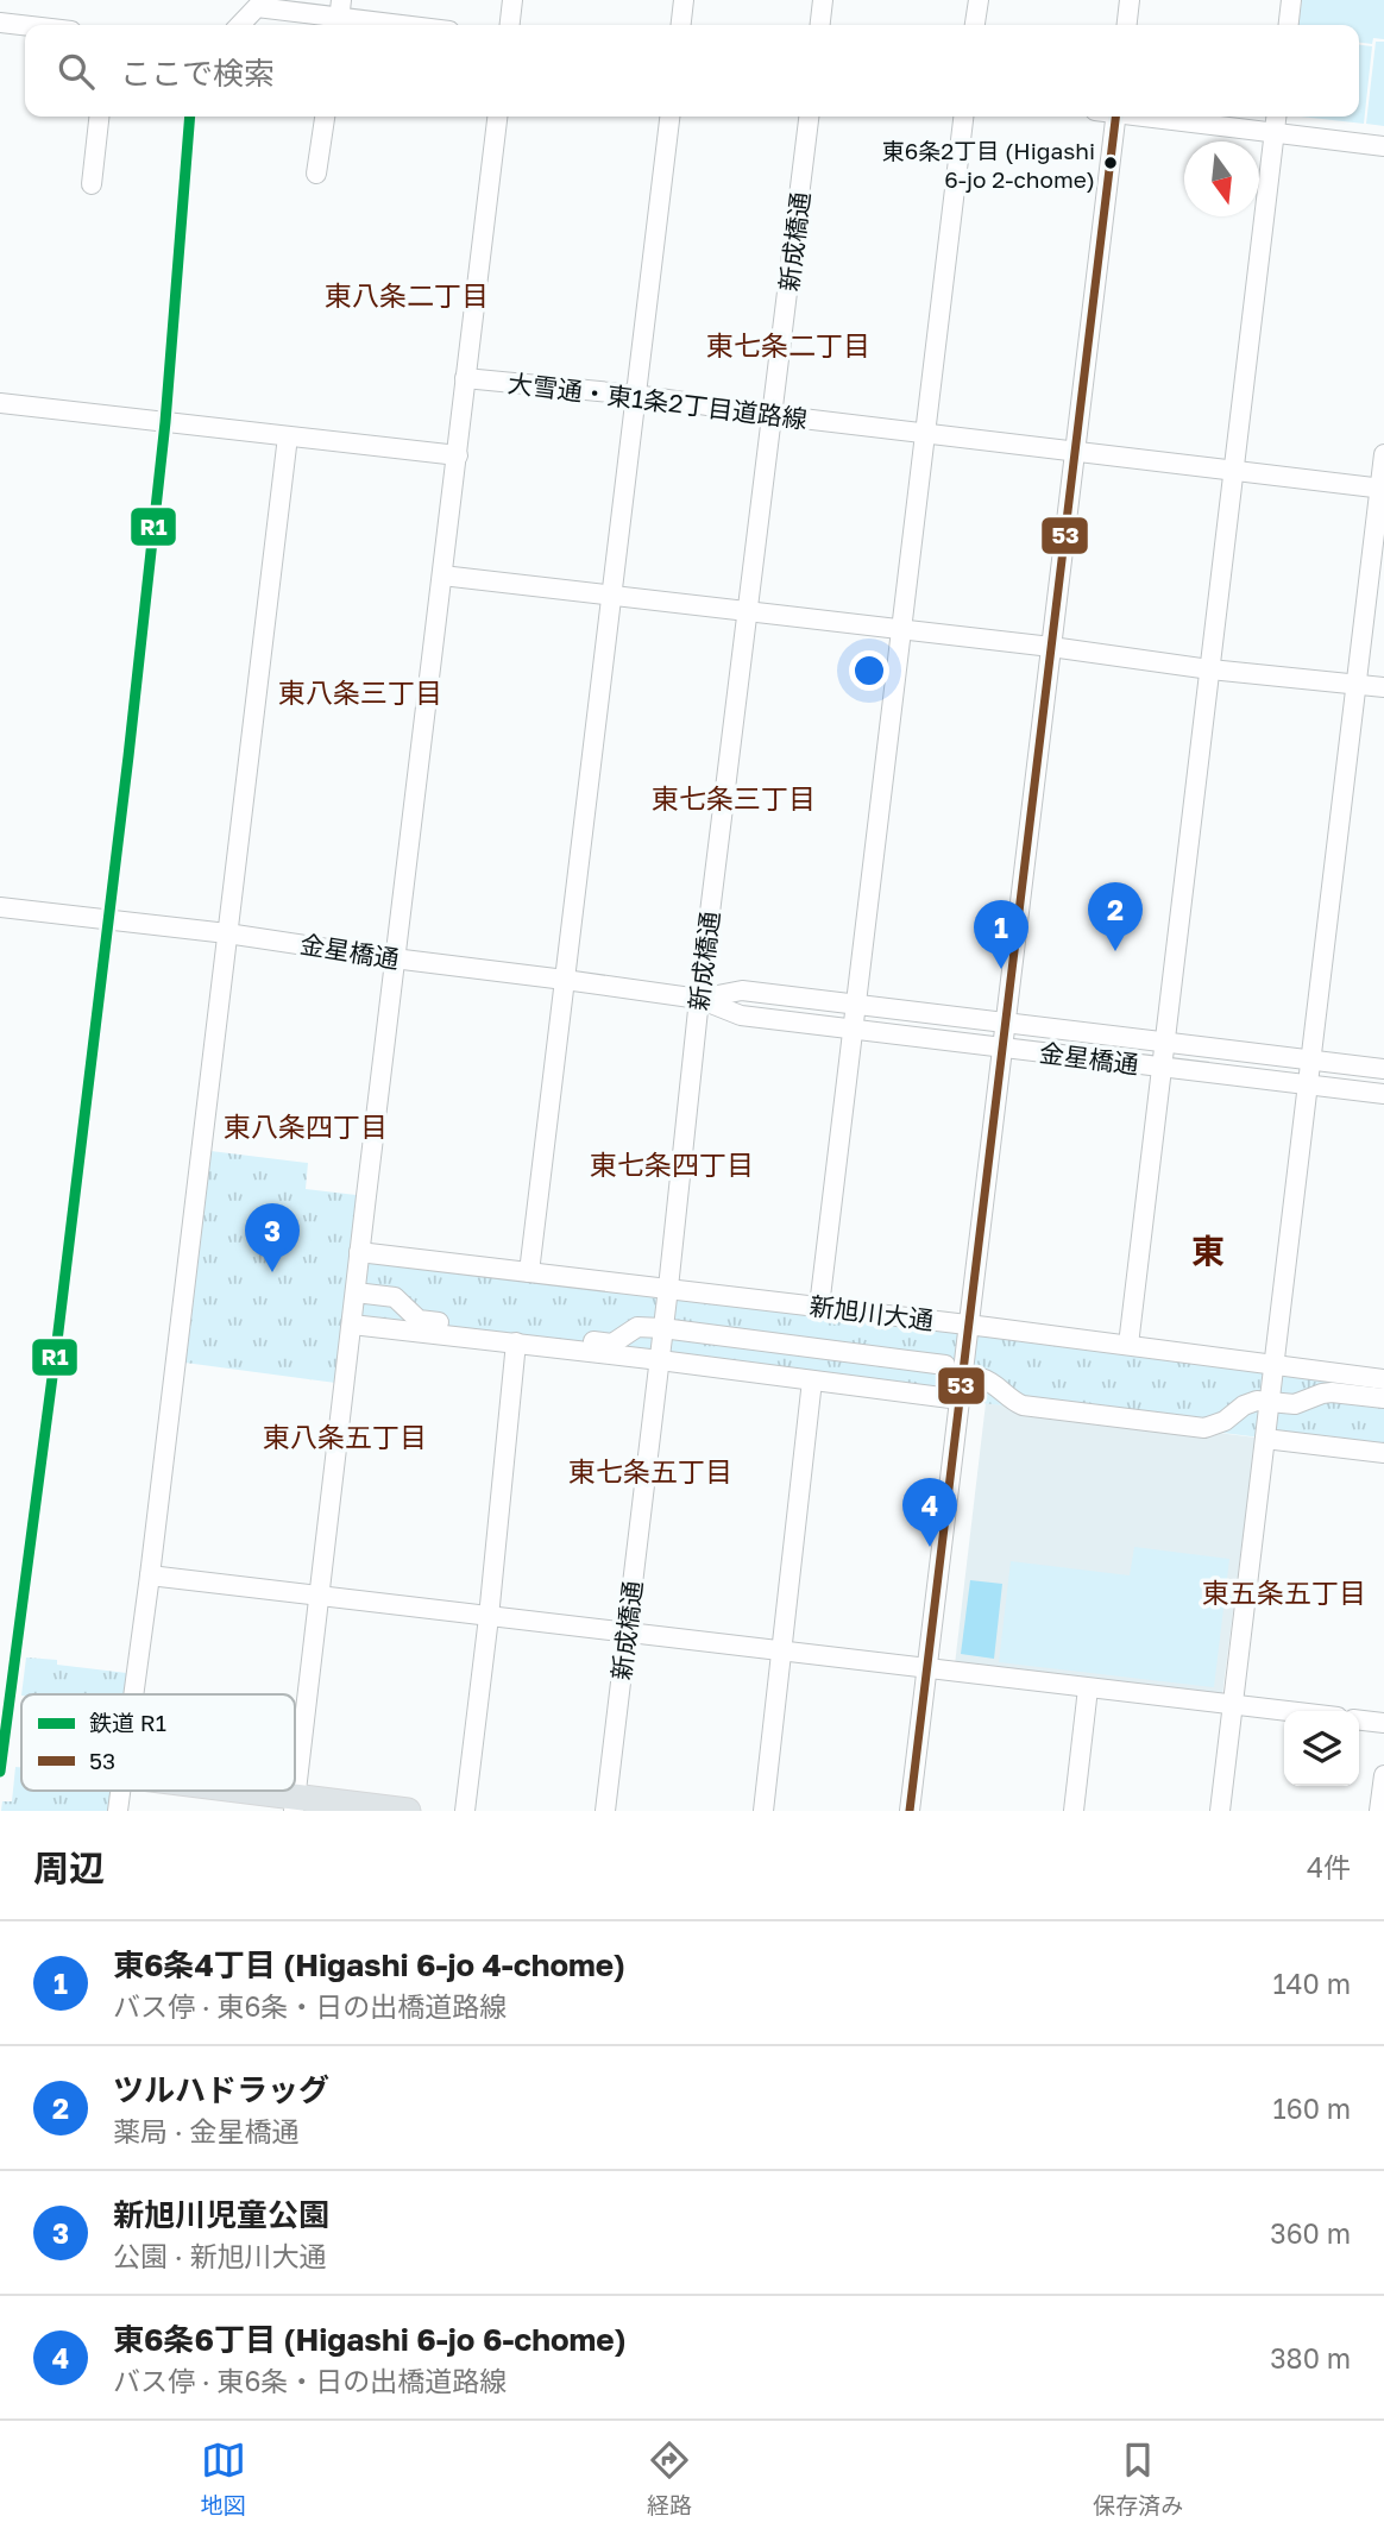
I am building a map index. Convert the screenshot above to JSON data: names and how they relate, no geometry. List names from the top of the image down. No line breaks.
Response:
{"streets":{"street":["新成橋通","大雪通・東1条2丁目道路線","金星橋通","新旭川大通"]},"crossings":[["新成橋通","大雪通・東1条2丁目道路線"],["新成橋通","金星橋通"],["新成橋通","新旭川大通"]],"districts":["東八条二丁目","東七条二丁目","東八条三丁目","東七条三丁目","東八条四丁目","東七条四丁目","東","東八条五丁目","東七条五丁目","東五条五丁目"],"places":["東6条2丁目 (Higashi 6-jo 2-chome)"],"lines":["rail line R1","transit line 53"],"legend":["鉄道 R1","53"],"north":"bottom","page":{"search":"ここで検索","pins":["2","1","3","4"],"heading":["周辺","4件"],"list":[{"mark":"1","name":"東6条4丁目 (Higashi 6-jo 4-chome)","note":"バス停 · 東6条・日の出橋道路線","value":"140 m"},{"mark":"2","name":"ツルハドラッグ","note":"薬局 · 金星橋通","value":"160 m"},{"mark":"3","name":"新旭川児童公園","note":"公園 · 新旭川大通","value":"360 m"},{"mark":"4","name":"東6条6丁目 (Higashi 6-jo 6-chome)","note":"バス停 · 東6条・日の出橋道路線","value":"380 m"}],"nav":["地図","経路","保存済み"]}}
